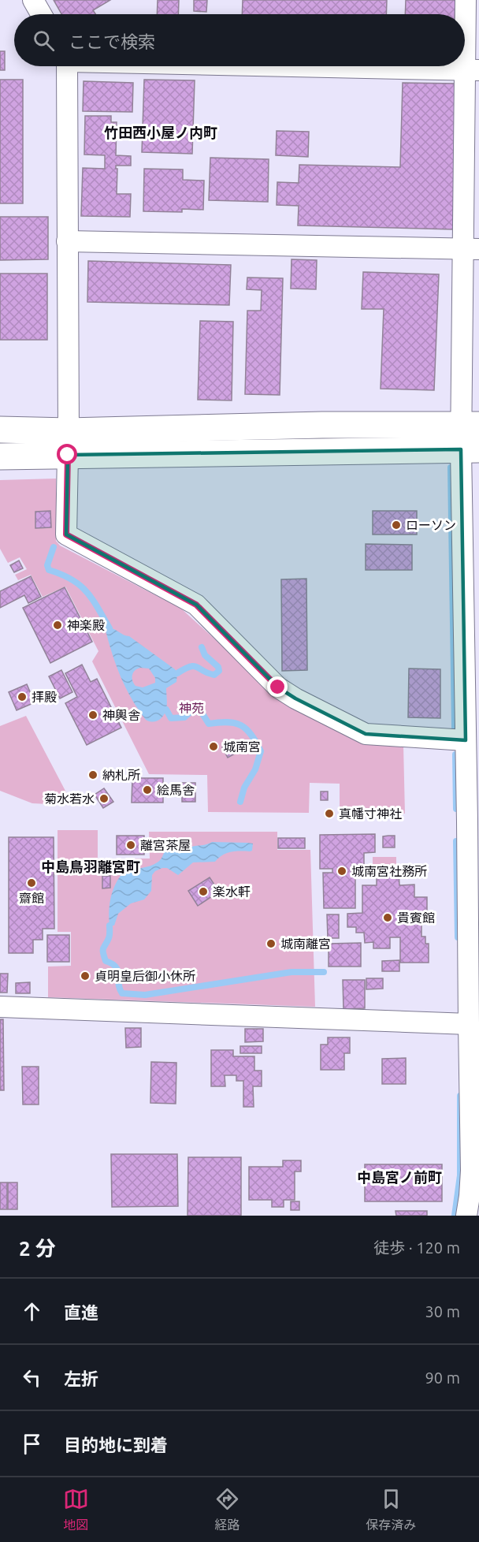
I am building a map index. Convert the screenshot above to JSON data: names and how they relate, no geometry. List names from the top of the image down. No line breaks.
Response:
{"districts":["竹田西小屋ノ内町","中島鳥羽離宮町","中島宮ノ前町"],"parks":["神苑"],"places":["ローソン","神楽殿","拝殿","神輿舎","城南宮","納札所","絵馬舎","菊水若水","真幡寸神社","離宮茶屋","城南宮社務所","齋館","楽水軒","貴賓館","城南離宮","貞明皇后御小休所"],"page":{"search":"ここで検索","heading":["2 分","徒歩 · 120 m"],"list":[["直進","30 m"],["左折","90 m"],"目的地に到着"],"nav":["地図","経路","保存済み"]}}
